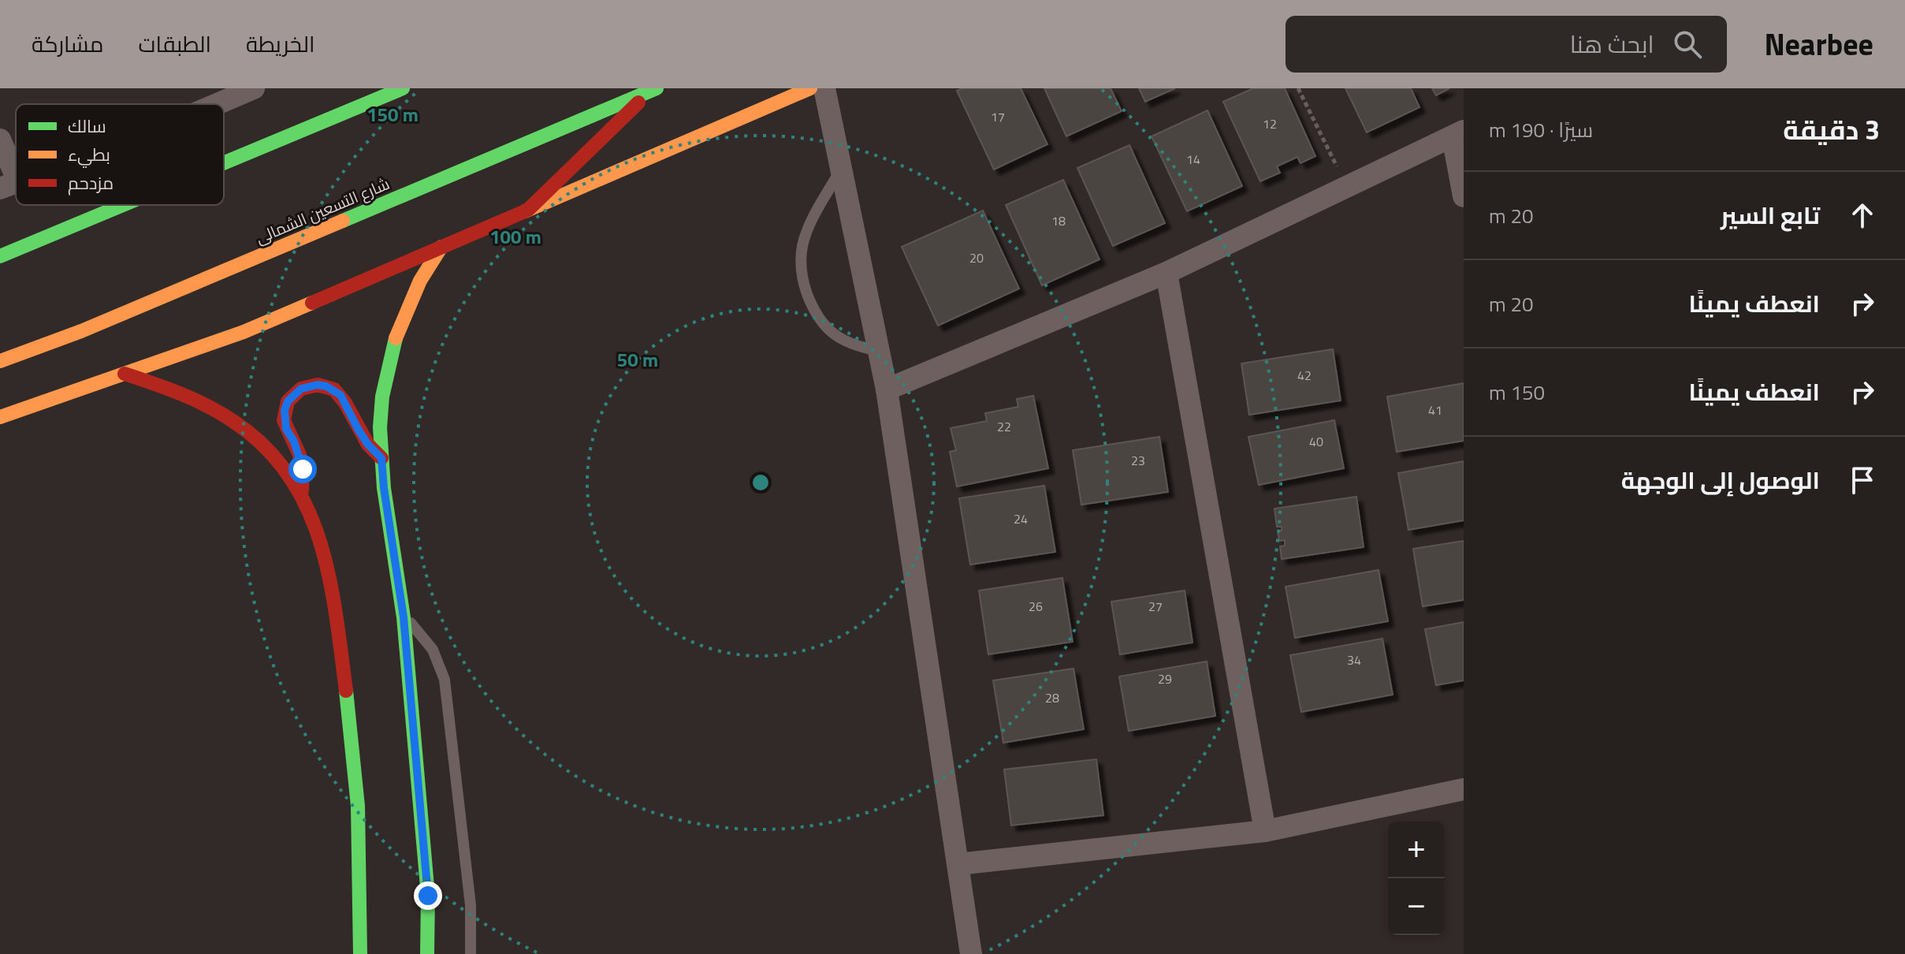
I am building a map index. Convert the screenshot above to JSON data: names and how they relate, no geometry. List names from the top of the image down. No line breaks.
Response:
{"streets":{"street":["شارع التسعين الشمالى"]},"house_numbers":["17","12","14","18","20","42","41","22","40","23","24","26","27","34","29","28"],"legend":["سالك","بطيء","مزدحم"],"page":{"header":"Nearbee","search":"ابحث هنا","nav":["الخريطة","الطبقات","مشاركة"],"heading":["3 دقيقة","سيرًا · 190 m"],"list":[["تابع السير","20 m"],["انعطف يمينًا","20 m"],["انعطف يمينًا","150 m"],"الوصول إلى الوجهة"],"map_buttons":["+","−"]},"rings":["150 m","100 m","50 m"]}
